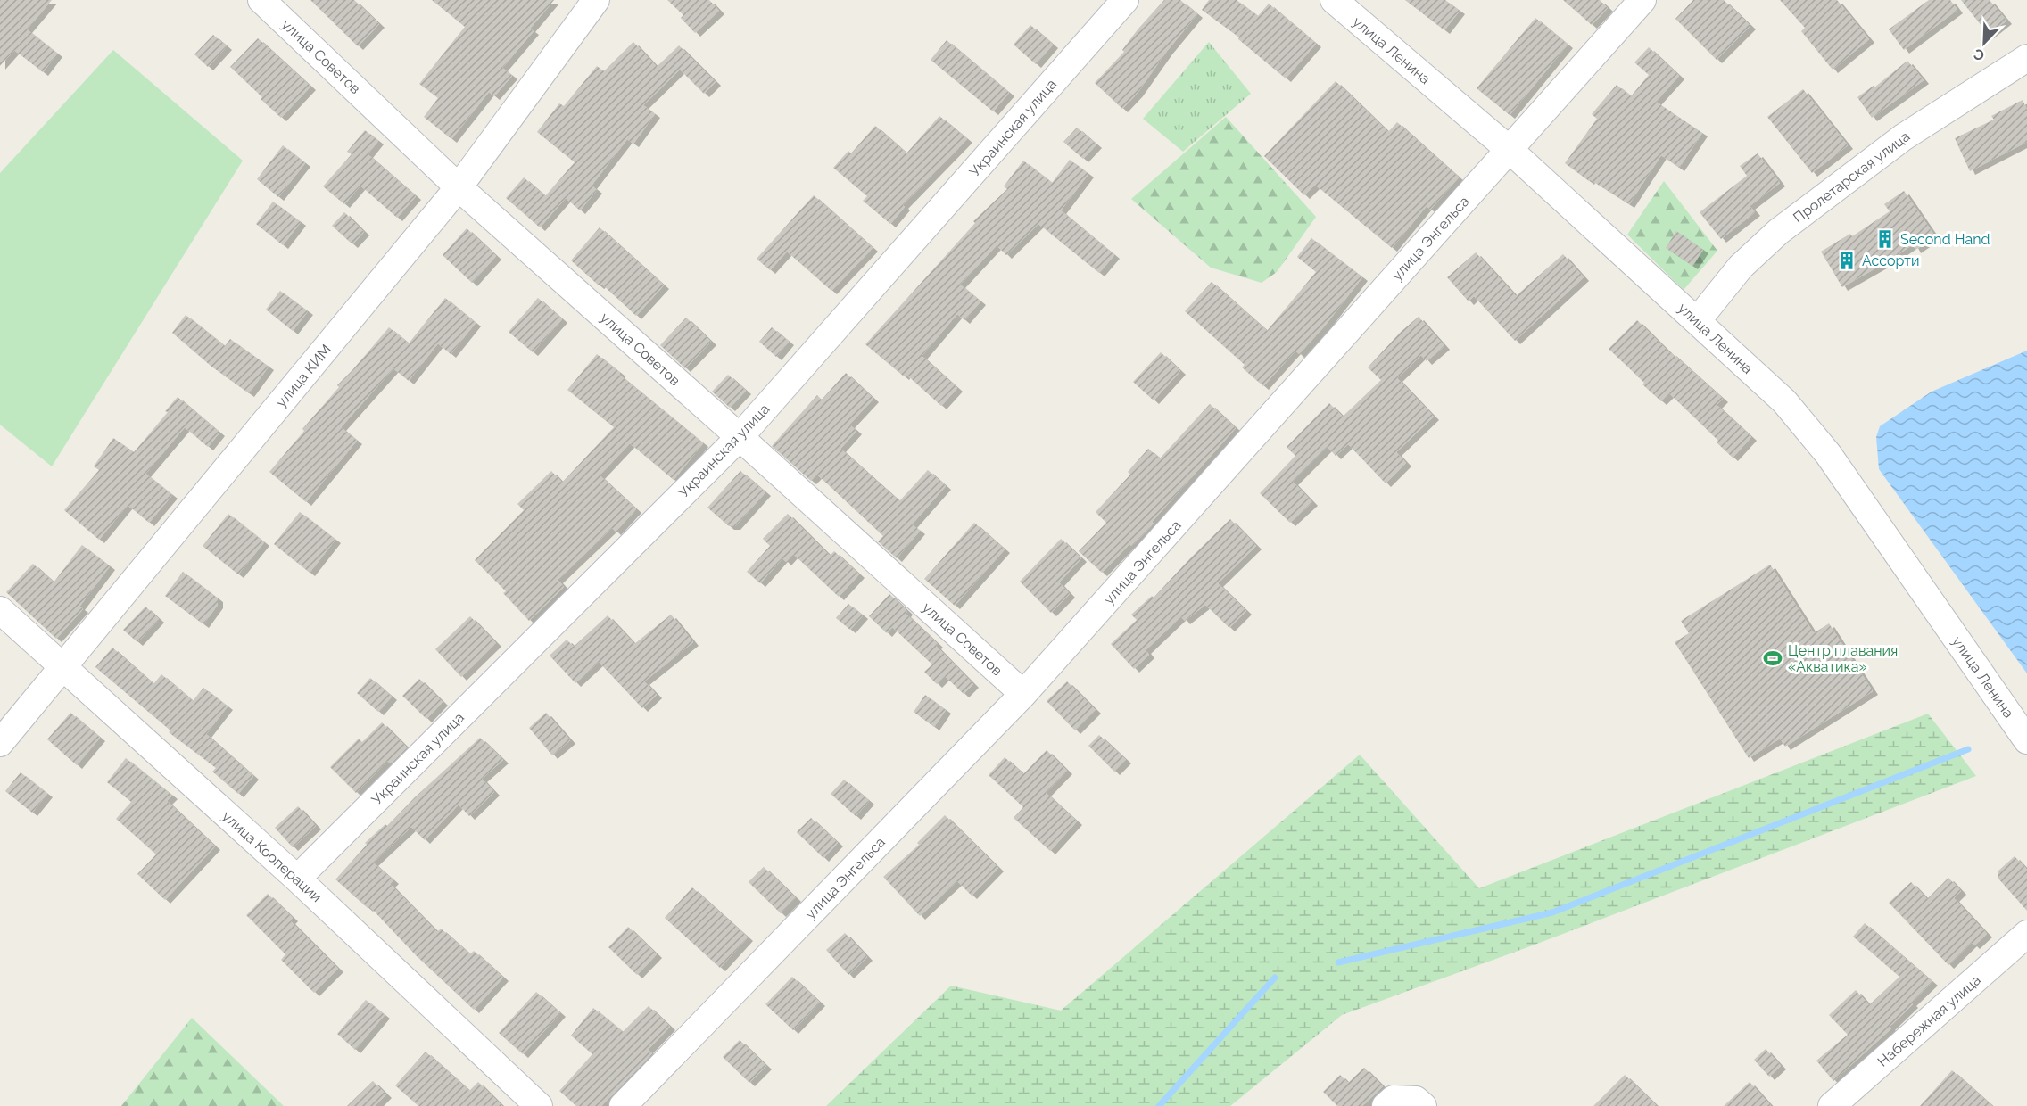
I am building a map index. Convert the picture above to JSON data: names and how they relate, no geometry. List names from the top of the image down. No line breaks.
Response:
{"streets":{"street":["улица Ленина","улица Советов","Украинская улица","Пролетарская улица","улица Энгельса","улица КИМ","улица Кооперации","Набережная улица"]},"crossings":[["улица Ленина","Пролетарская улица"],["улица Ленина","улица Энгельса"],["улица Советов","Украинская улица"],["улица Советов","улица Энгельса"],["улица Советов","улица КИМ"],["Украинская улица","улица Кооперации"],["улица КИМ","улица Кооперации"]],"places":{"building":["Second Hand","Ассорти"],"sports":["Центр плавания «Акватика»"]},"north":"bottom left"}
